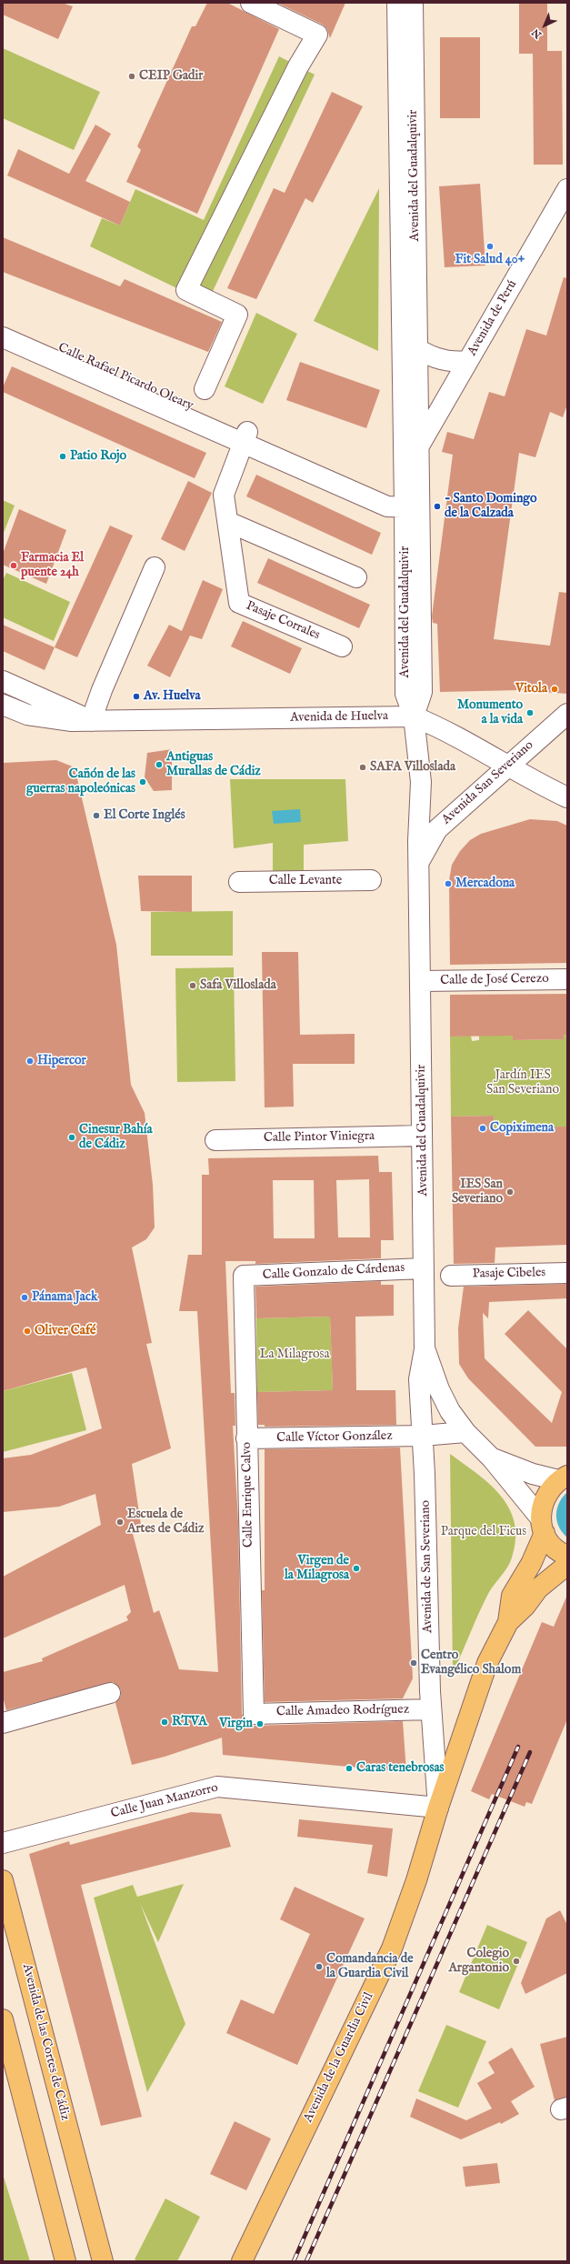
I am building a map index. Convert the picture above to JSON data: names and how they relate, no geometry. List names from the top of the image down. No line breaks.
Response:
{"streets":{"main road":["Avenida de las Cortes de Cádiz","Avenida de la Guardia Civil"],"street":["Avenida del Guadalquivir","Avenida de Perú","Calle Rafael Picardo Oleary","Pasaje Corrales","Avenida de Huelva","Avenida San Severiano","Calle Levante","Calle de José Cerezo","Calle Pintor Viniegra","Calle Gonzalo de Cárdenas","Pasaje Cibeles","Calle Víctor González","Calle Enrique Calvo","Avenida de San Severiano","Calle Amadeo Rodríguez","Calle Juan Manzorro"]},"crossings":[["Avenida del Guadalquivir","Avenida de Perú"],["Avenida del Guadalquivir","Calle Rafael Picardo Oleary"],["Avenida del Guadalquivir","Avenida de Huelva"],["Avenida del Guadalquivir","Avenida San Severiano"],["Avenida del Guadalquivir","Calle de José Cerezo"],["Avenida del Guadalquivir","Calle Pintor Viniegra"],["Avenida del Guadalquivir","Calle Gonzalo de Cárdenas"],["Avenida del Guadalquivir","Calle Víctor González"],["Avenida del Guadalquivir","Avenida de San Severiano"],["Calle Rafael Picardo Oleary","Pasaje Corrales"],["Avenida de Huelva","Avenida San Severiano"],["Calle Gonzalo de Cárdenas","Calle Enrique Calvo"],["Calle Víctor González","Calle Enrique Calvo"],["Calle Víctor González","Avenida de San Severiano"],["Calle Enrique Calvo","Calle Amadeo Rodríguez"],["Avenida de San Severiano","Calle Amadeo Rodríguez"],["Avenida de San Severiano","Calle Juan Manzorro"],["Avenida de San Severiano","Avenida de la Guardia Civil"],["Calle Juan Manzorro","Avenida de la Guardia Civil"]],"parks":["Jardín IES San Severiano","La Milagrosa","Parque del Ficus"],"places":["CEIP Gadir","Fit Salud 40+","Patio Rojo","- Santo Domingo de la Calzada","Farmacia El puente 24h","Vitola","Av. Huelva","Monumento a la vida","Antiguas Murallas de Cádiz","SAFA Villoslada","Cañón de las guerras napoleónicas","El Corte Inglés","Mercadona","Safa Villoslada","Hipercor","Copiximena","Cinesur Bahía de Cádiz","IES San Severiano","Pánama Jack","Oliver Café","Escuela de Artes de Cádiz","Virgen de la Milagrosa","Centro Evangélico Shalom","RTVA","Virgin","Caras tenebrosas","Colegio Argantonio","Comandancia de la Guardia Civil"],"north":"bottom left"}
